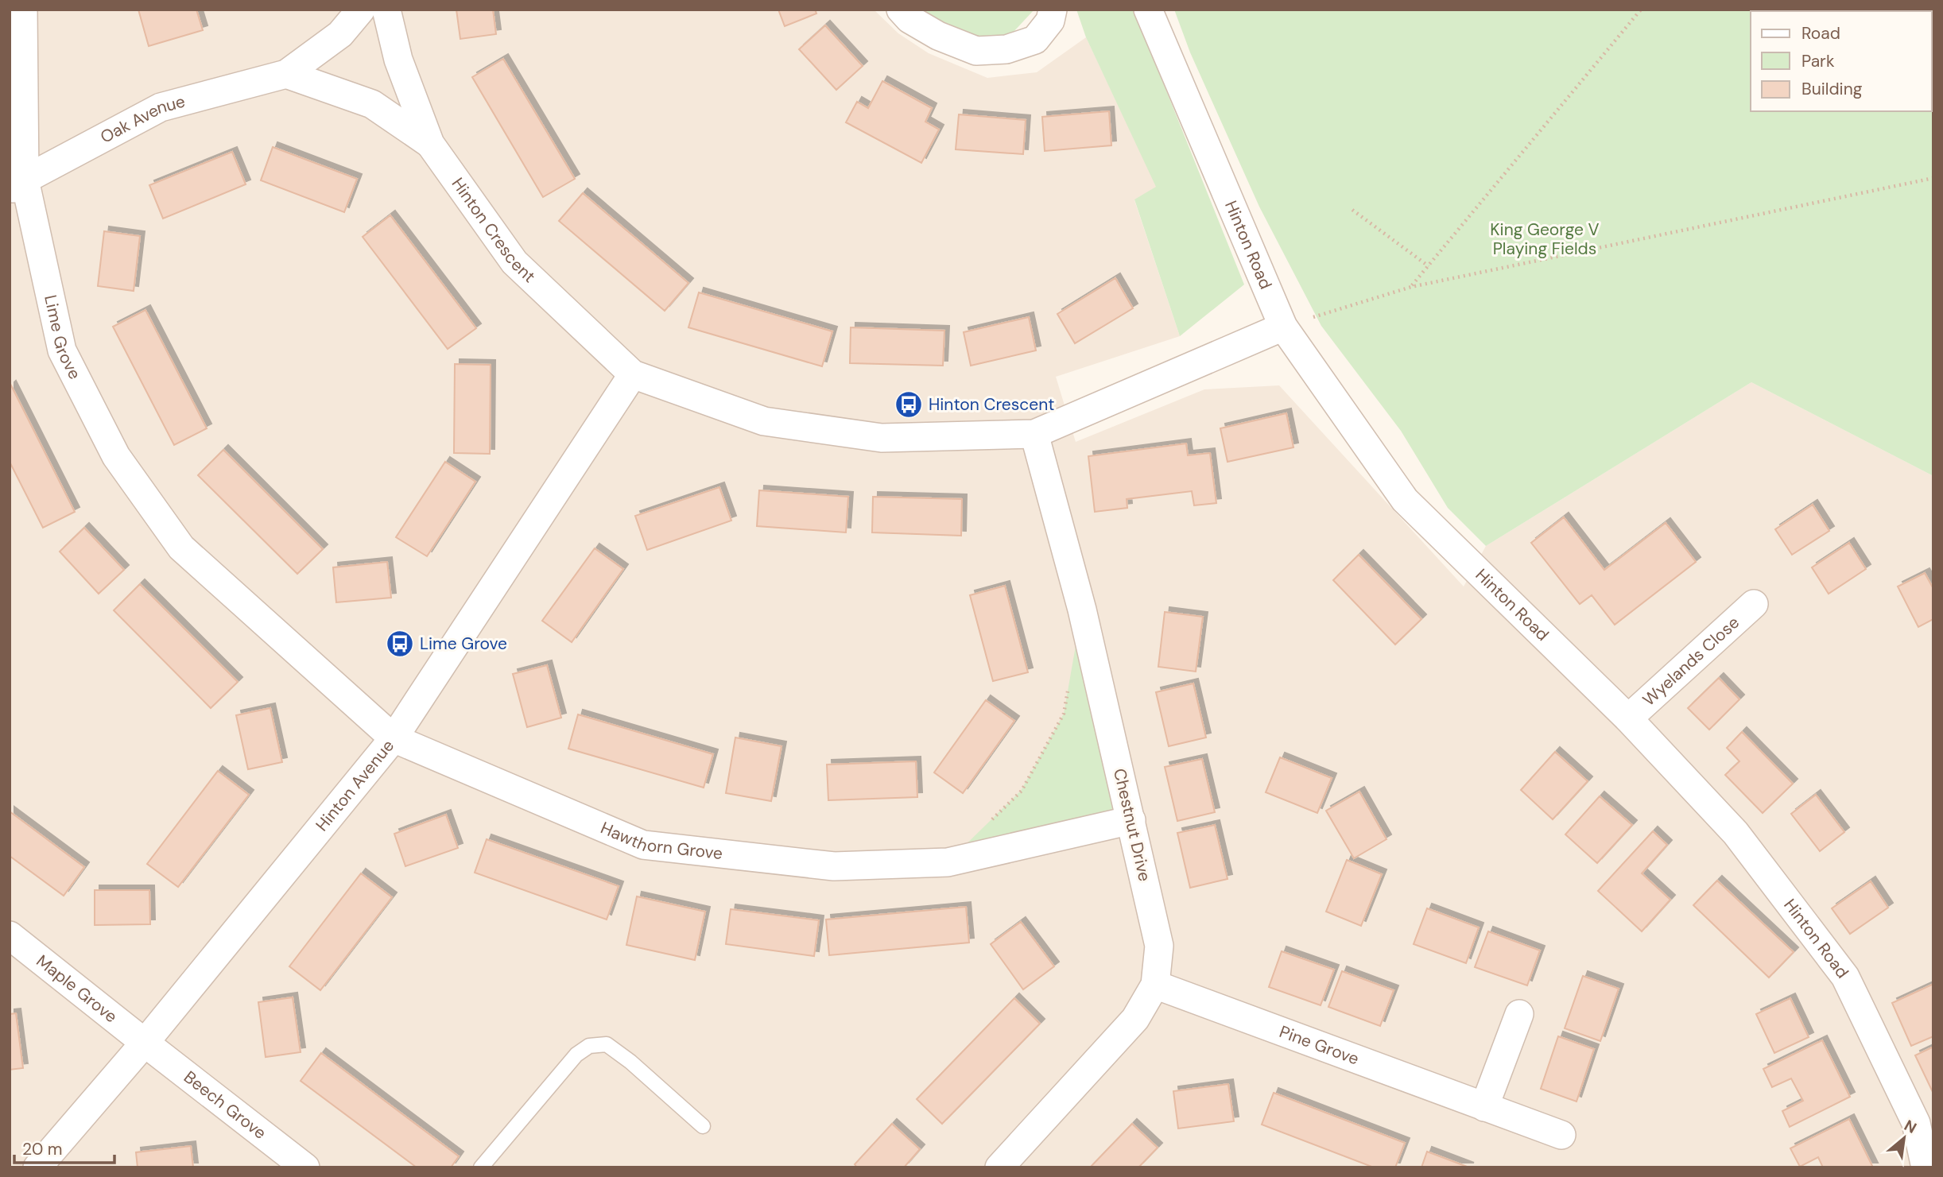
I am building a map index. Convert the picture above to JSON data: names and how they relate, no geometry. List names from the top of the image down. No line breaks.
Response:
{"streets":{"street":["Oak Avenue","Hinton Crescent","Hinton Road","Lime Grove","Wyelands Close","Hinton Avenue","Chestnut Drive","Hawthorn Grove","Maple Grove","Pine Grove","Beech Grove"]},"crossings":[["Oak Avenue","Lime Grove"],["Hinton Crescent","Hinton Road"],["Hinton Crescent","Hinton Avenue"],["Hinton Crescent","Chestnut Drive"],["Hinton Road","Wyelands Close"],["Lime Grove","Hinton Avenue"],["Lime Grove","Hawthorn Grove"],["Hinton Avenue","Hawthorn Grove"],["Hinton Avenue","Maple Grove"],["Hinton Avenue","Beech Grove"],["Chestnut Drive","Hawthorn Grove"],["Chestnut Drive","Pine Grove"],["Maple Grove","Beech Grove"]],"parks":["King George V Playing Fields"],"places":{"bus stop":["Hinton Crescent","Lime Grove"]},"legend":["Road","Park","Building"],"scale_bar":"20 m","north":"top right"}
